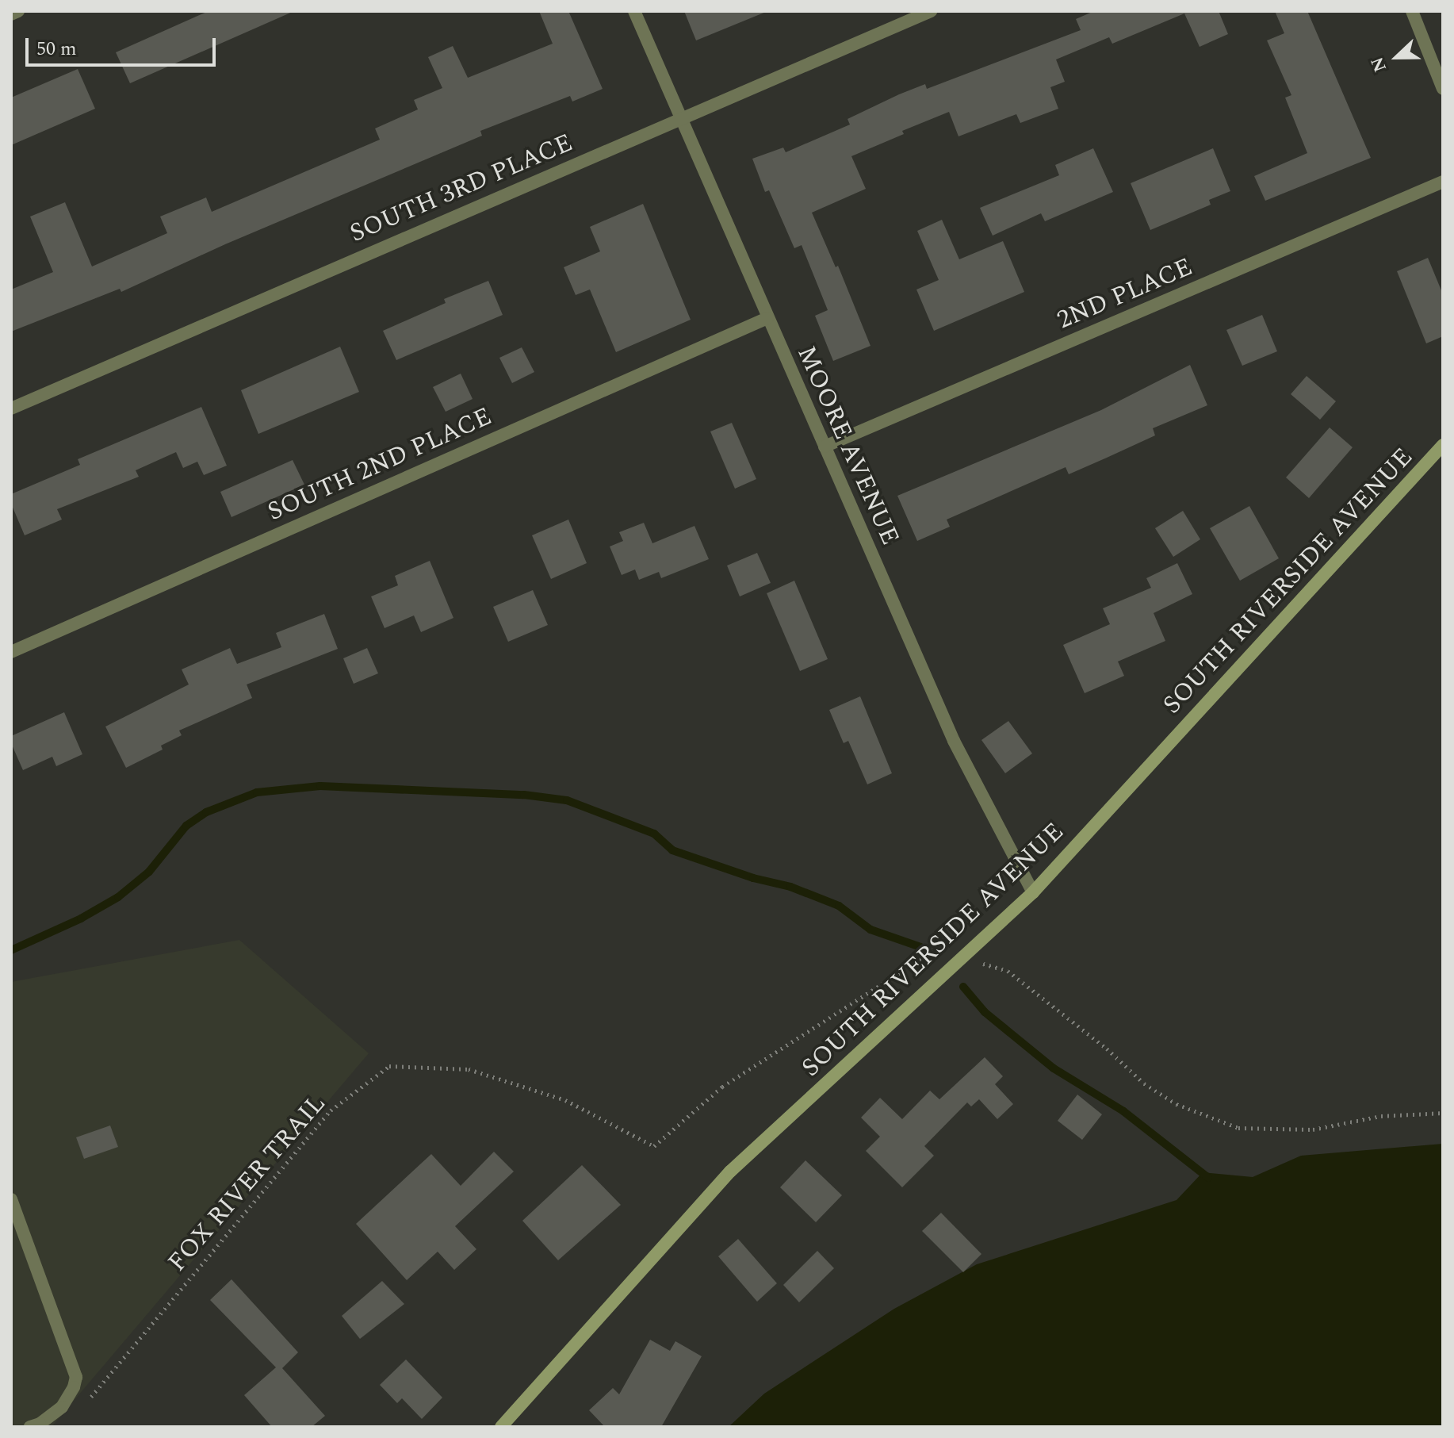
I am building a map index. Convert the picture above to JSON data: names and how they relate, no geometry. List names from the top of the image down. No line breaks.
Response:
{"streets":{"main road":["SOUTH RIVERSIDE AVENUE"],"street":["SOUTH 3RD PLACE","2ND PLACE","MOORE AVENUE","SOUTH 2ND PLACE"],"path":["FOX RIVER TRAIL"]},"crossings":[["SOUTH 3RD PLACE","MOORE AVENUE"],["2ND PLACE","MOORE AVENUE"],["MOORE AVENUE","SOUTH 2ND PLACE"],["MOORE AVENUE","SOUTH RIVERSIDE AVENUE"],["SOUTH RIVERSIDE AVENUE","FOX RIVER TRAIL"]],"scale_bar":"50 m","north":"left"}
